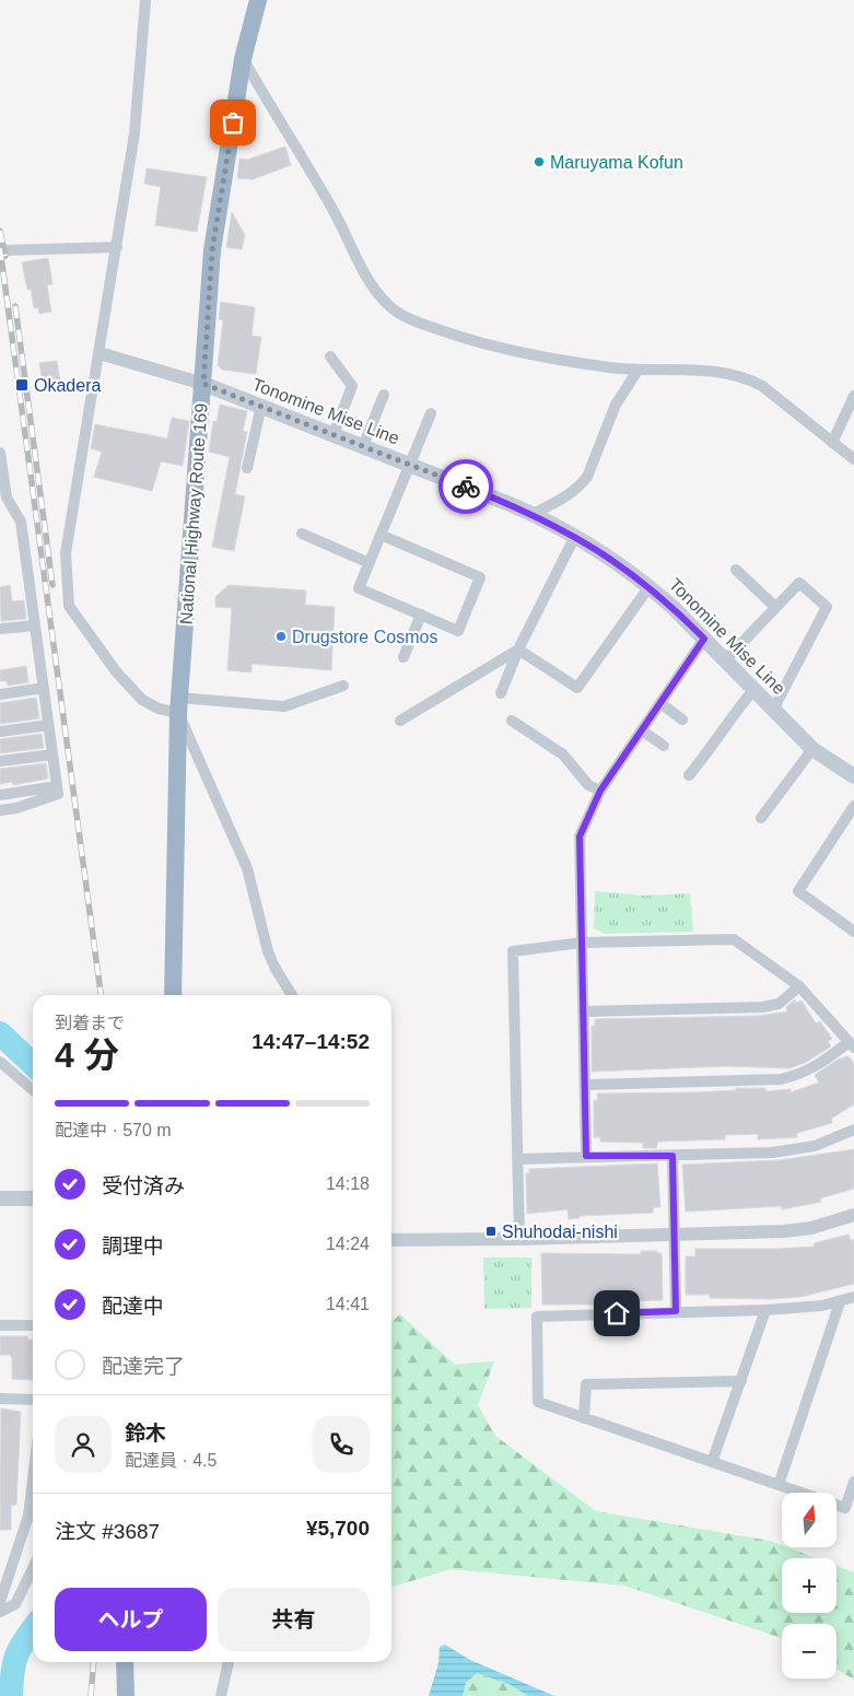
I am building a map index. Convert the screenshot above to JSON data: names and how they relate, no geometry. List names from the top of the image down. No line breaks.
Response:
{"streets":{"highway":["National Highway Route 169"],"main road":["Tonomine Mise Line"]},"crossings":[["Tonomine Mise Line","National Highway Route 169"]],"places":{"other":["Maruyama Kofun","Drugstore Cosmos"],"transit":["Okadera","Shuhodai-nishi"]},"north":"top","page":{"heading":["4 分","到着まで","14:47–14:52"],"panel":["鈴木","配達員 · 4.5","注文 #3687","¥5,700"],"bar":"配達中 · 570 m","list":[["受付済み","14:18"],["調理中","14:24"],["配達中","14:41"],"配達完了"],"map_buttons":["+","−"],"buttons":["ヘルプ","共有"]}}
